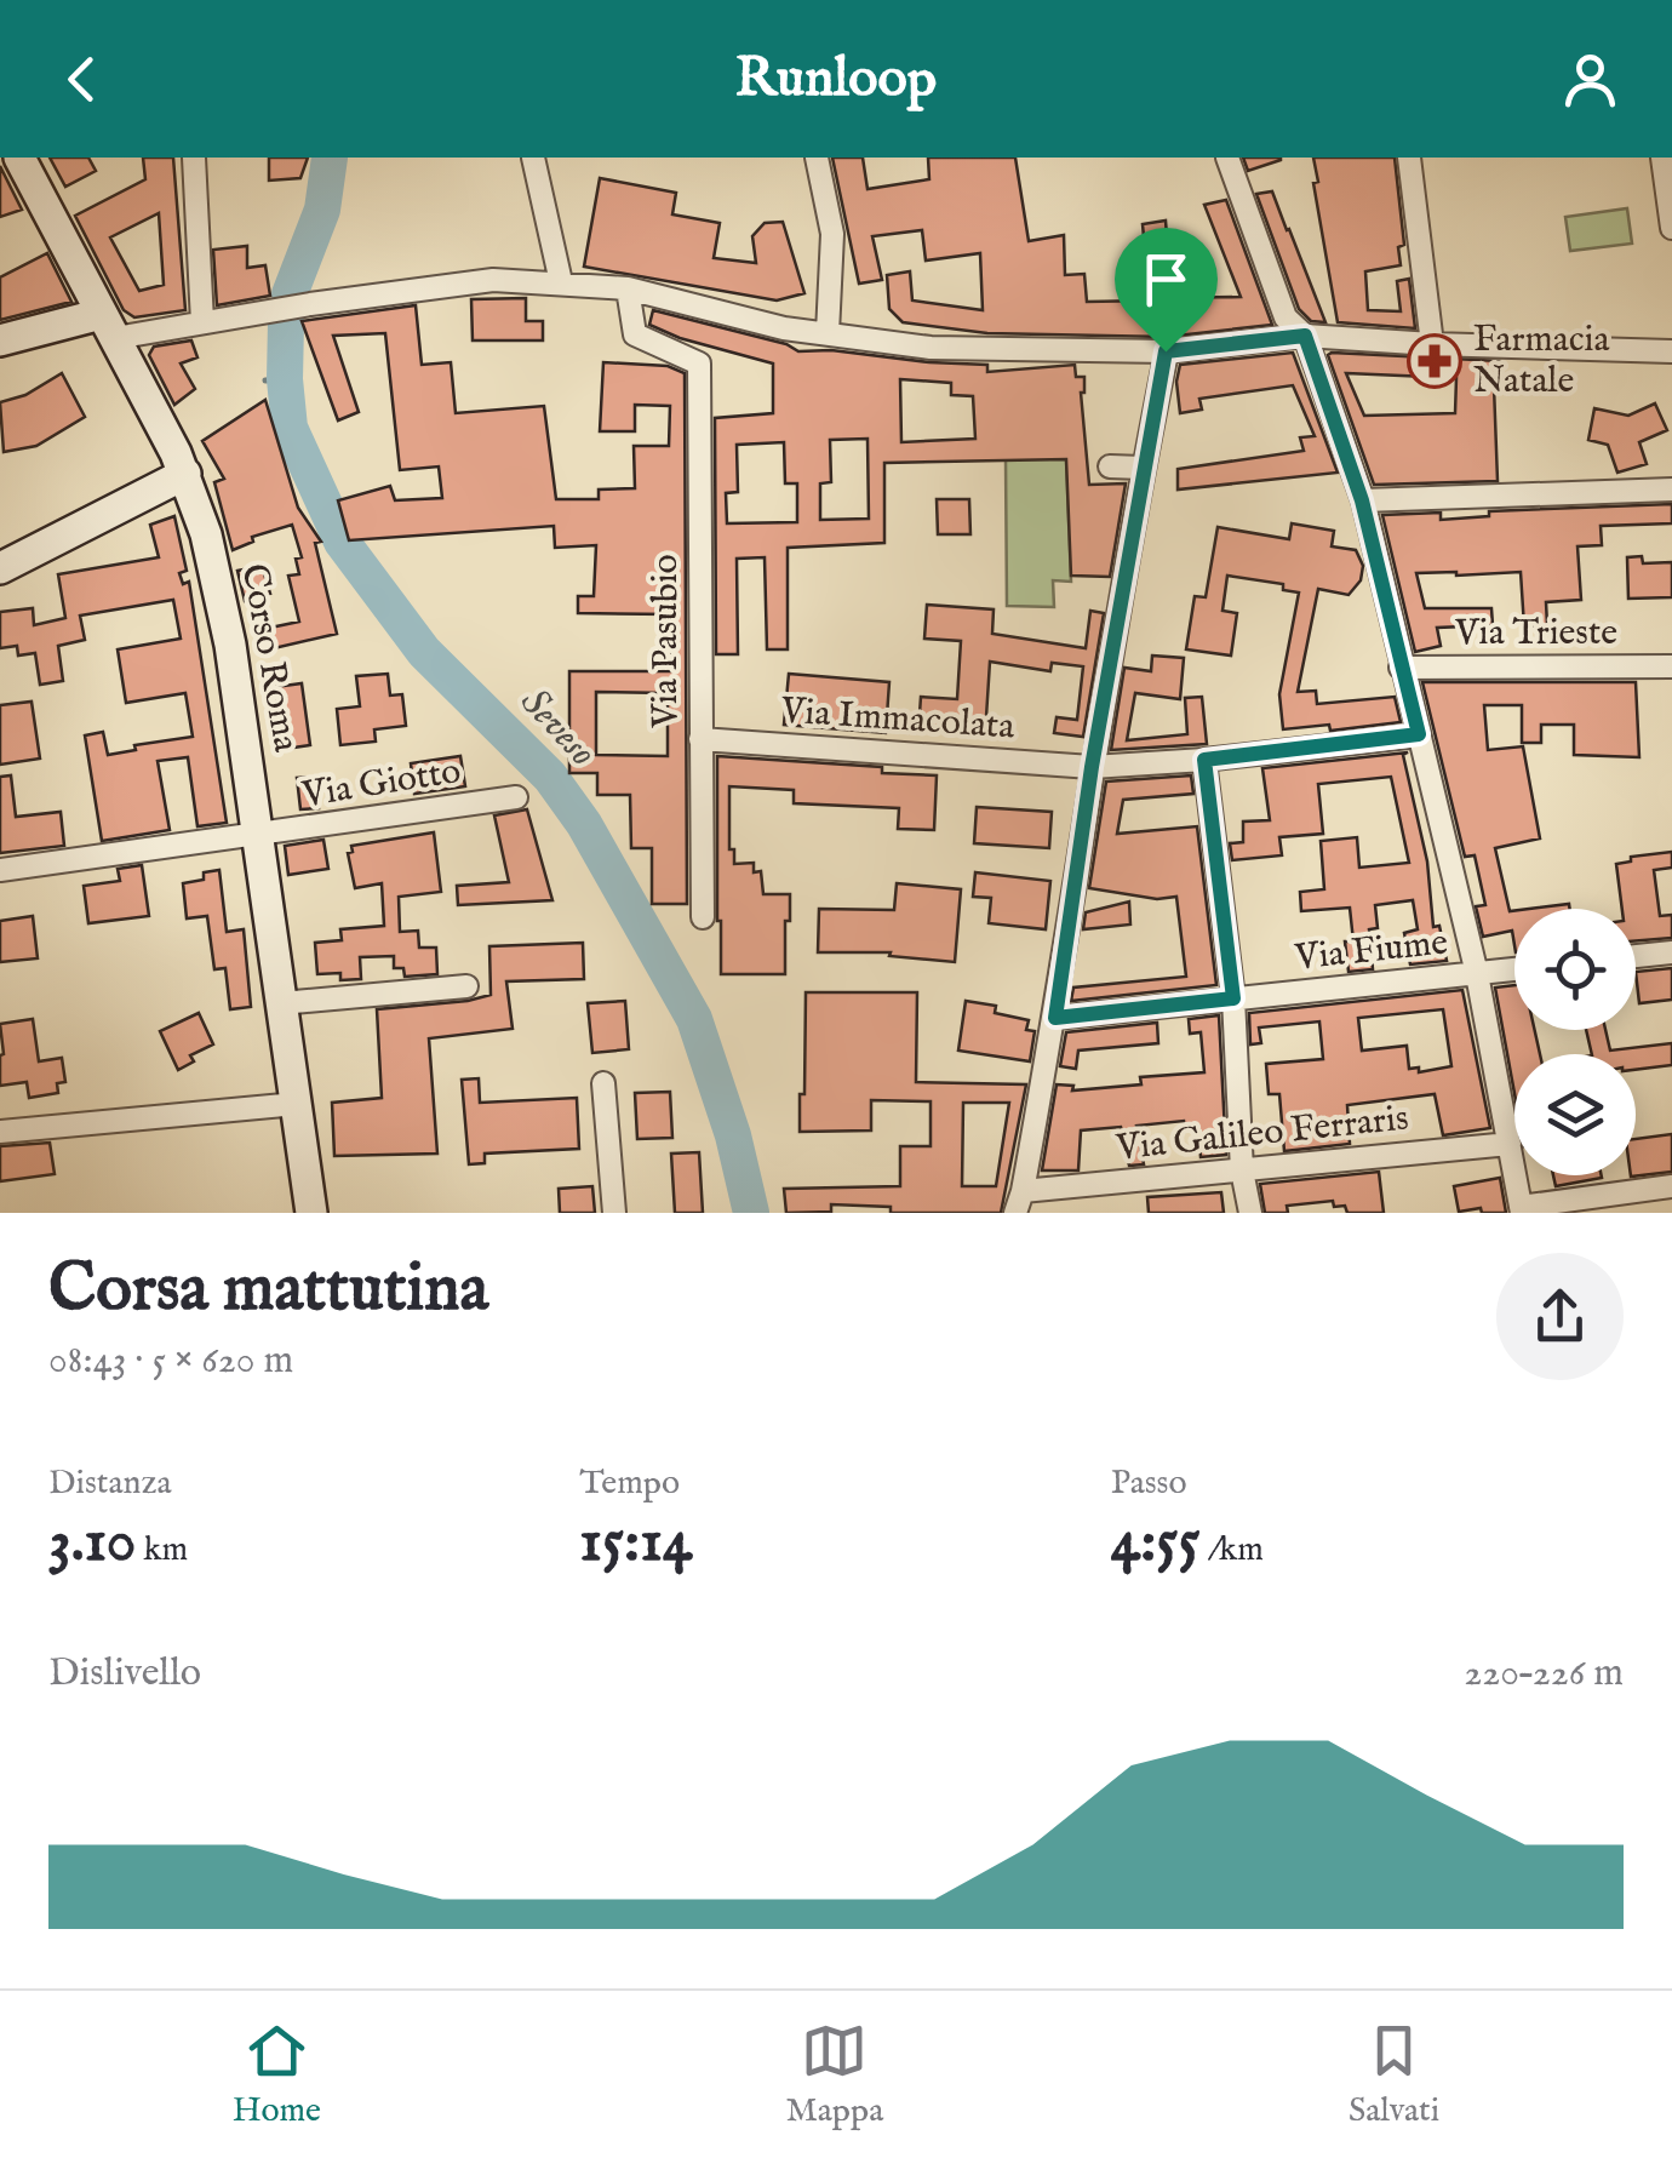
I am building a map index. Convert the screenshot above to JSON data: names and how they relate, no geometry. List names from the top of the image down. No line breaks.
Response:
{"streets":{"street":["Via Trieste","Via Pasubio","Corso Roma","Via Immacolata","Via Giotto","Via Fiume","Via Galileo Ferraris"]},"crossings":[["Via Pasubio","Via Immacolata"],["Corso Roma","Via Giotto"]],"water":["Seveso"],"places":{"pharmacy":["Farmacia Natale"]},"page":{"header":"Runloop","heading":["Corsa mattutina","08:43 · 5 × 620 m"],"stats":[["Distanza","3.10 km"],["Tempo","15:14"],["Passo","4:55 /km"]],"chart":["Dislivello","220–226 m"],"tabs":["Home","Mappa","Salvati"]}}
